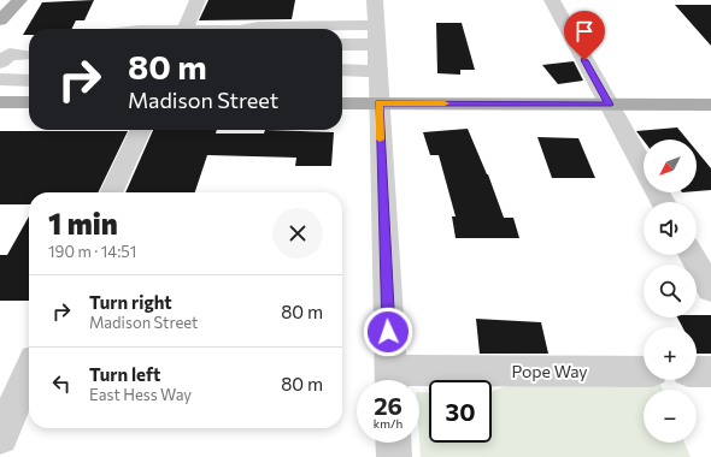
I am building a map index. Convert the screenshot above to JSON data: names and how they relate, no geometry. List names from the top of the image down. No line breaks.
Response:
{"streets":{"street":["Pope Way"]},"north":"bottom left","page":{"turn":["80 m","Madison Street"],"map_buttons":["+","−"],"heading":["1 min","190 m · 14:51"],"list":[{"name":"Turn right","note":"Madison Street","value":"80 m"},{"name":"Turn left","note":"East Hess Way","value":"80 m"}],"speed":"26 km/h","limit":"30"}}
